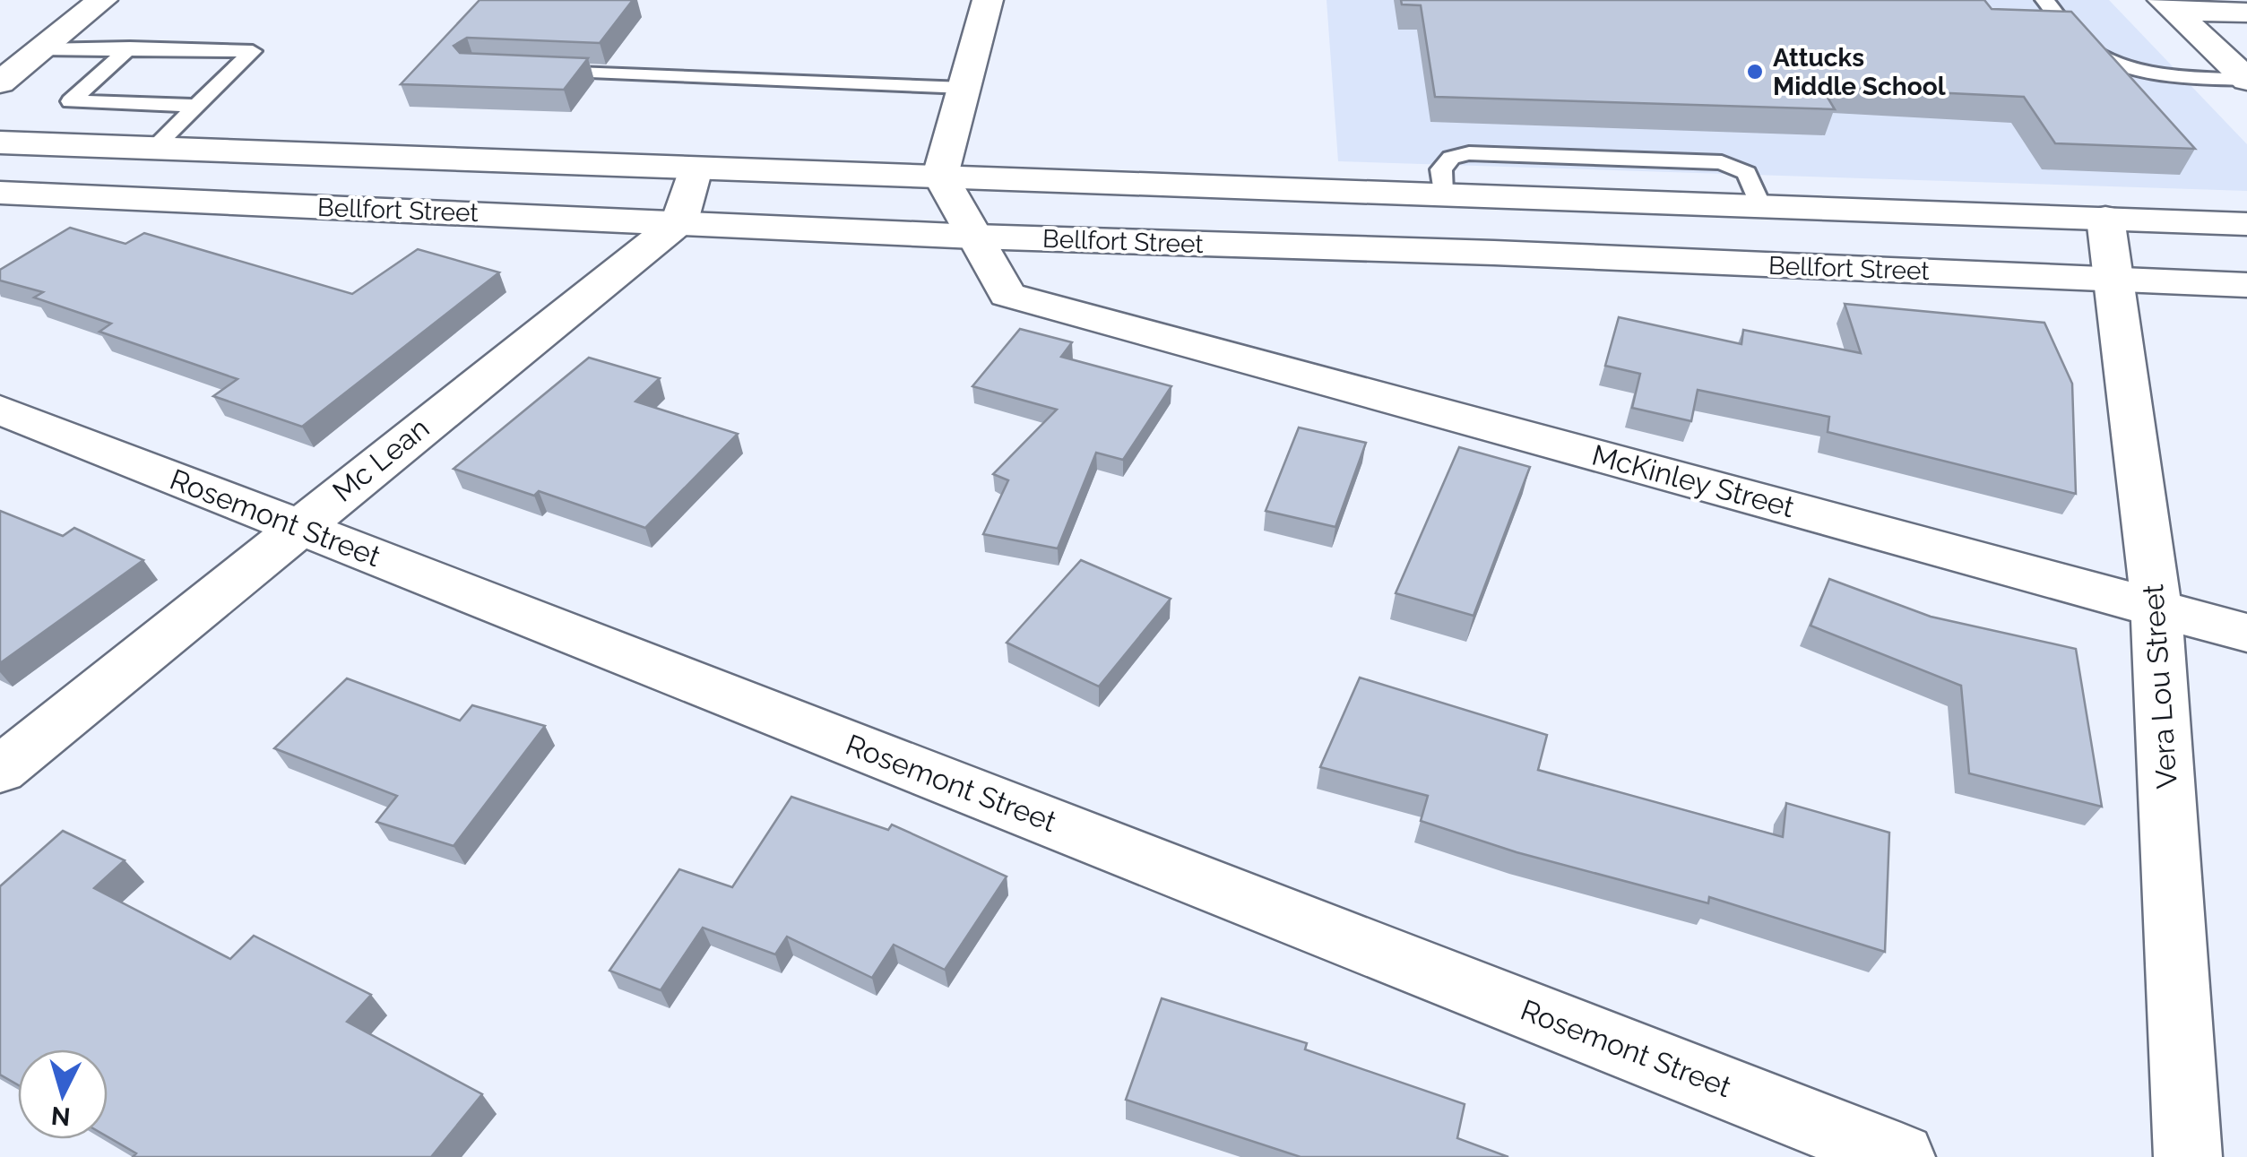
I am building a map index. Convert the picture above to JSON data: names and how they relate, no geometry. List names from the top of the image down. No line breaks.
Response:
{"streets":{"street":["Bellfort Street","Mc Lean","McKinley Street","Rosemont Street","Vera Lou Street"]},"crossings":[["Bellfort Street","Mc Lean"],["Bellfort Street","McKinley Street"],["Bellfort Street","Vera Lou Street"],["Mc Lean","Rosemont Street"],["McKinley Street","Vera Lou Street"]],"places":["Attucks Middle School"],"north":"bottom"}
